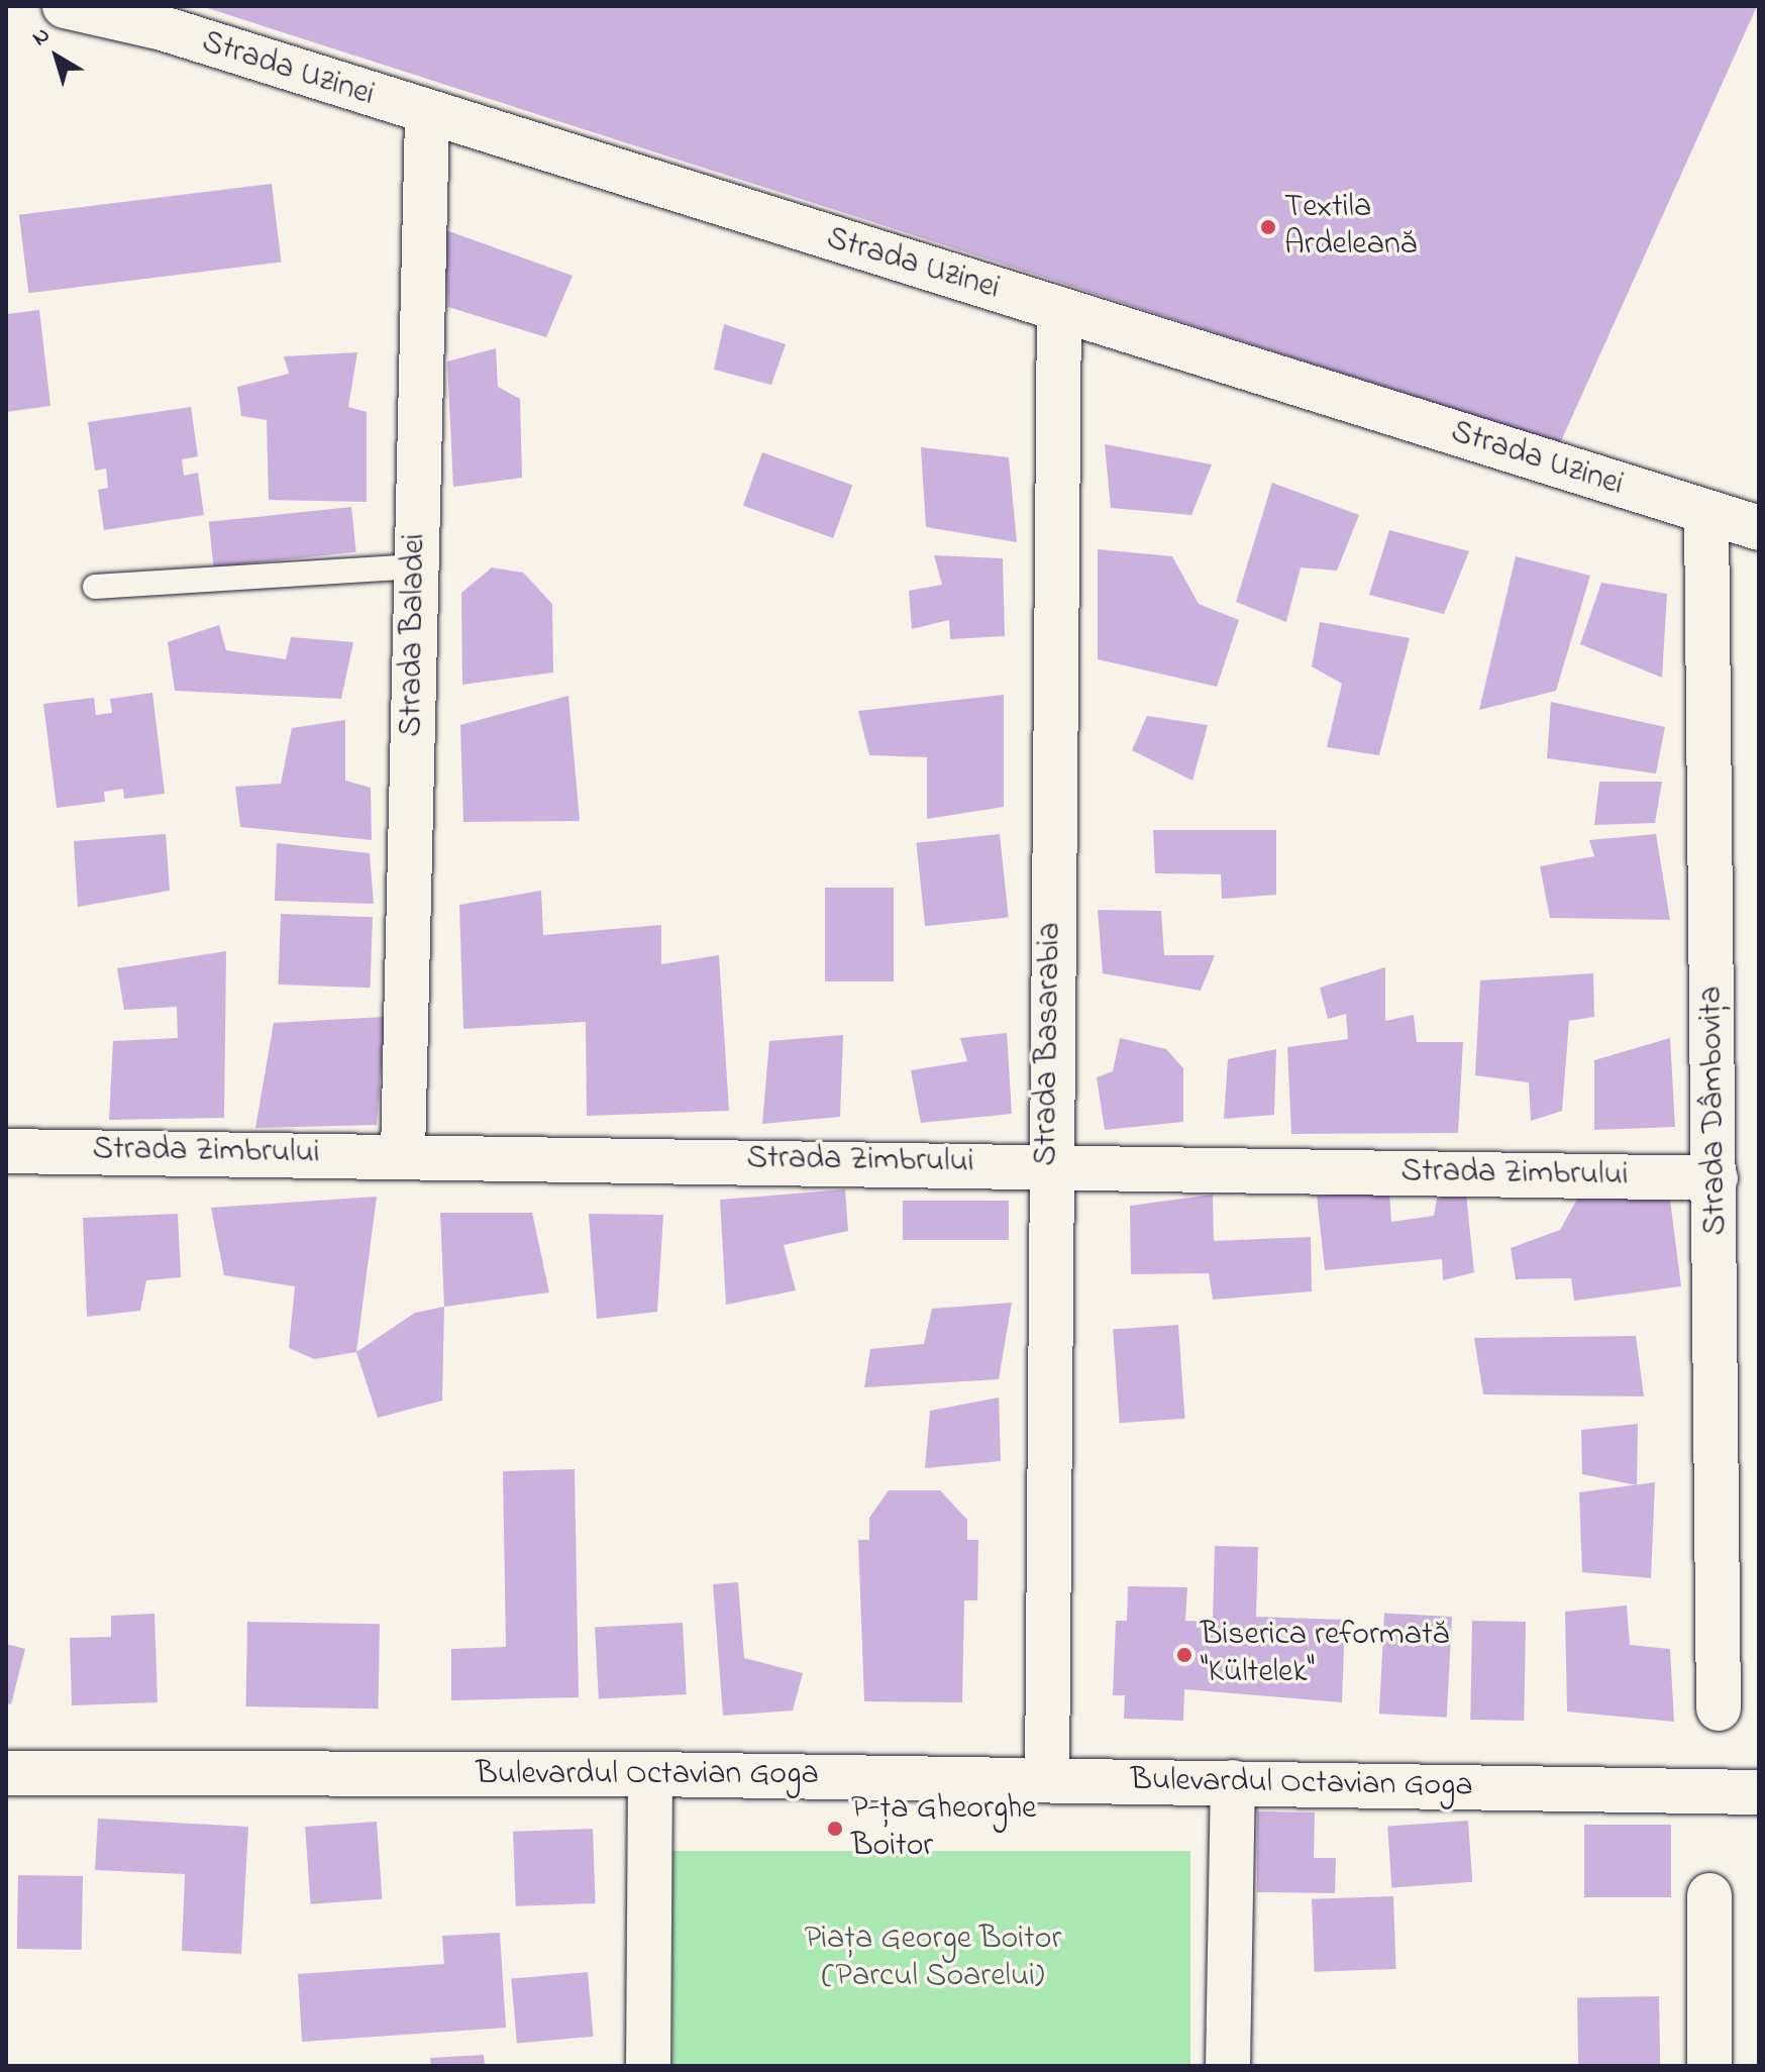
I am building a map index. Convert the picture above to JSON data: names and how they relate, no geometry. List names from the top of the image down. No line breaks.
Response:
{"streets":{"street":["Strada Uzinei","Strada Baladei","Strada Basarabia","Strada Dâmbovița","Strada Zimbrului","Bulevardul Octavian Goga"]},"crossings":[["Strada Uzinei","Strada Baladei"],["Strada Uzinei","Strada Basarabia"],["Strada Uzinei","Strada Dâmbovița"],["Strada Baladei","Strada Zimbrului"],["Strada Basarabia","Strada Zimbrului"],["Strada Basarabia","Bulevardul Octavian Goga"],["Strada Dâmbovița","Strada Zimbrului"]],"parks":["Piața George Boitor (Parcul Soarelui)"],"places":["Textila Ardeleană","Biserica reformată \"Kültelek\"","P-ța Gheorghe Boitor"],"north":"top left"}
